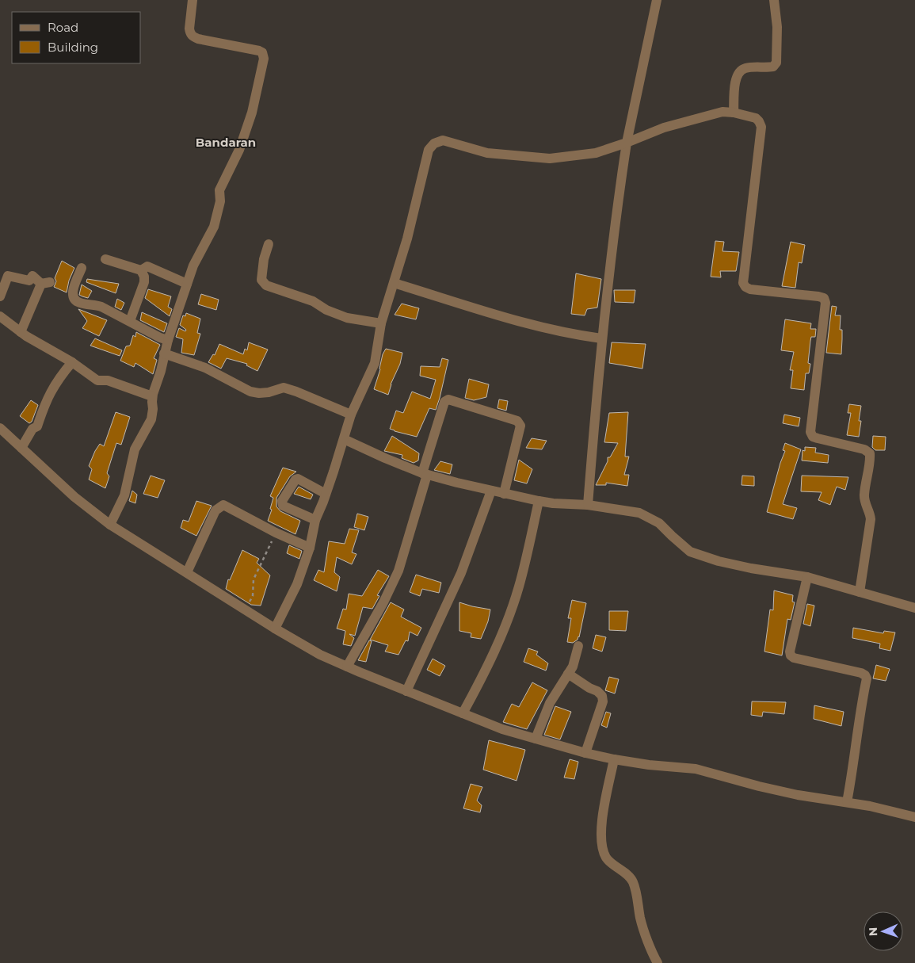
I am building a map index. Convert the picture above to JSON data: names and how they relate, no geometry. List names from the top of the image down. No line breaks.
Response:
{"districts":["Bandaran"],"legend":["Road","Building"],"north":"left"}
